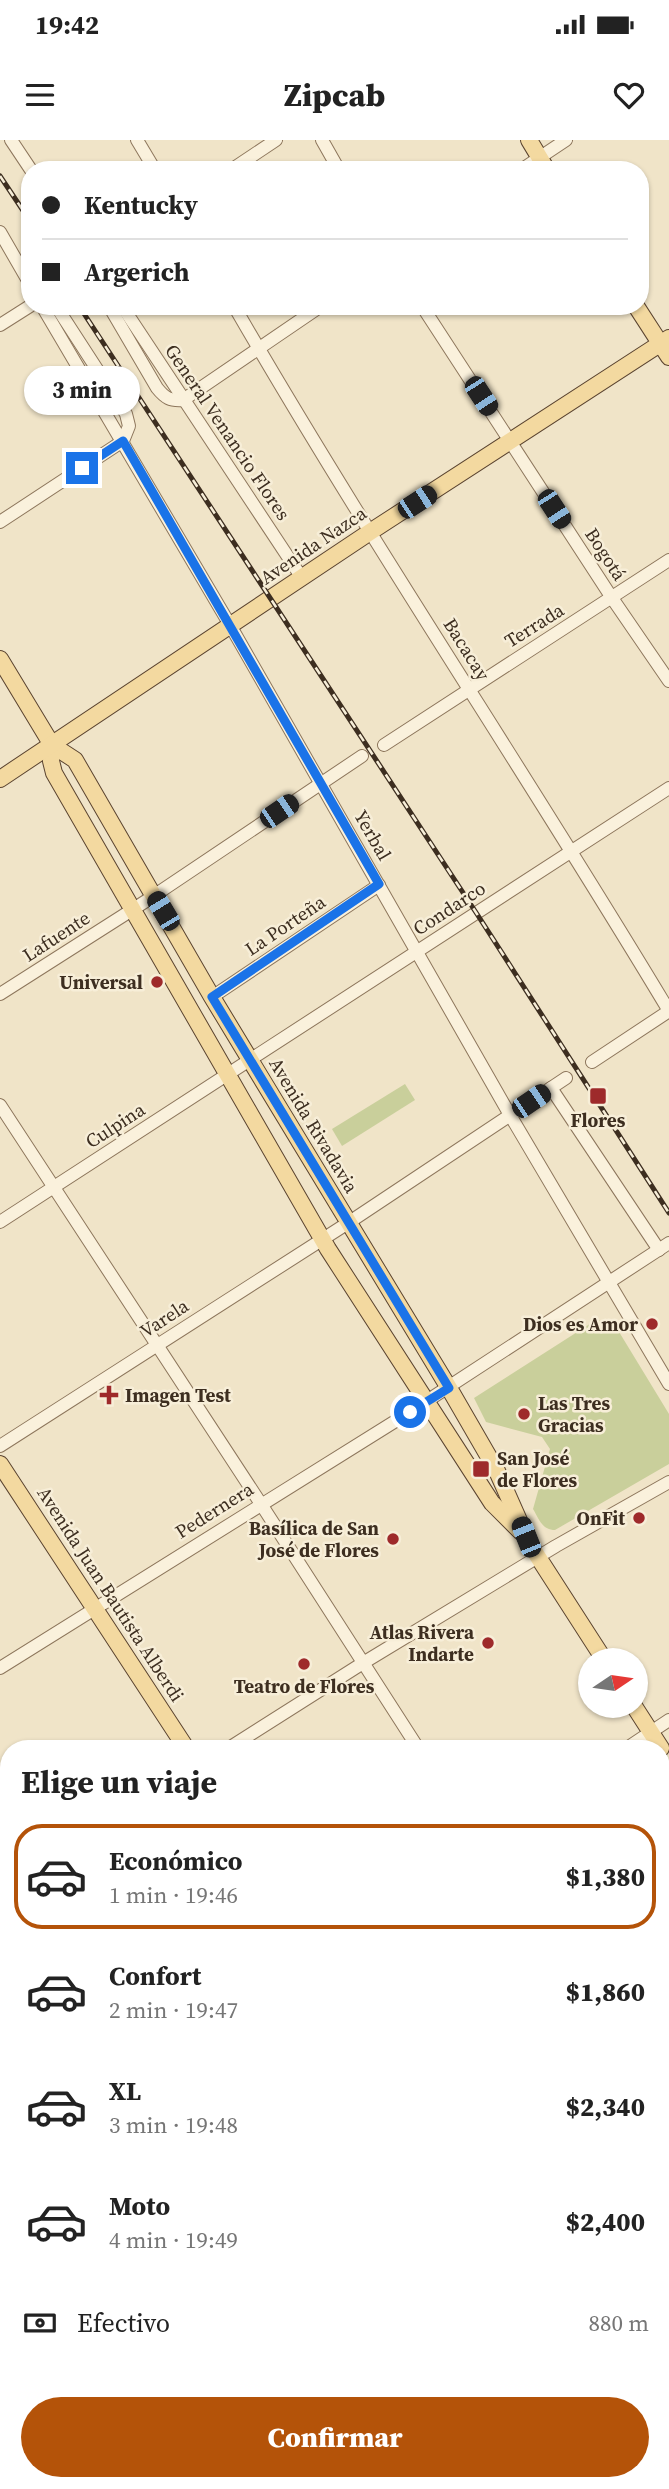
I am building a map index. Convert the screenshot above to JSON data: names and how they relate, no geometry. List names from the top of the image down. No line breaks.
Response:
{"streets":{"main road":["Avenida Nazca","Avenida Rivadavia","Avenida Juan Bautista Alberdi"],"street":["General Venancio Flores","Bogotá","Terrada","Bacacay","Yerbal","Condarco","La Porteña","Lafuente","Culpina","Varela","Pedernera"]},"crossings":[["General Venancio Flores","Avenida Nazca"],["Avenida Nazca","Bogotá"],["Avenida Nazca","Bacacay"],["Avenida Nazca","Yerbal"],["Avenida Nazca","Avenida Rivadavia"],["Bogotá","Terrada"],["Terrada","Bacacay"],["Bacacay","Condarco"],["Yerbal","Condarco"],["Yerbal","La Porteña"],["Yerbal","Varela"],["Yerbal","Pedernera"],["Condarco","Culpina"],["Condarco","Avenida Rivadavia"],["La Porteña","Avenida Rivadavia"],["Lafuente","Avenida Rivadavia"],["Culpina","Avenida Rivadavia"],["Avenida Rivadavia","Varela"],["Avenida Rivadavia","Pedernera"],["Pedernera","Avenida Juan Bautista Alberdi"]],"places":{"other":["Universal","Dios es Amor","Las Tres Gracias","OnFit","Basílica de San José de Flores","Atlas Rivera Indarte","Teatro de Flores"],"transit":["Flores","San José de Flores"],"health":["Imagen Test"]},"north":"right","page":{"status":"19:42","header":"Zipcab","banner":["Kentucky","Argerich"],"bubble":"3 min","heading":"Elige un viaje","list":[{"name":"Económico","note":"1 min · 19:46","value":"$1,380"},{"name":"Confort","note":"2 min · 19:47","value":"$1,860"},{"name":"XL","note":"3 min · 19:48","value":"$2,340"},{"name":"Moto","note":"4 min · 19:49","value":"$2,400"}],"pay":["Efectivo","880 m"],"buttons":"Confirmar"}}
